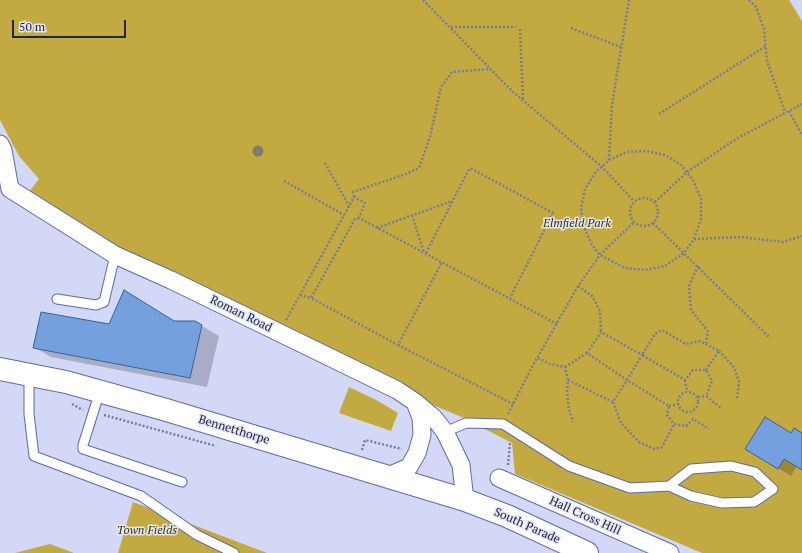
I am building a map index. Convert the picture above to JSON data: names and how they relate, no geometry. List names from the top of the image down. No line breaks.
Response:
{"streets":{"street":["Roman Road","Bennetthorpe","Hall Cross Hill","South Parade"]},"crossings":[["Roman Road","Bennetthorpe"],["Roman Road","South Parade"],["Bennetthorpe","South Parade"]],"parks":["Elmfield Park","Town Fields"],"scale_bar":"50 m"}
